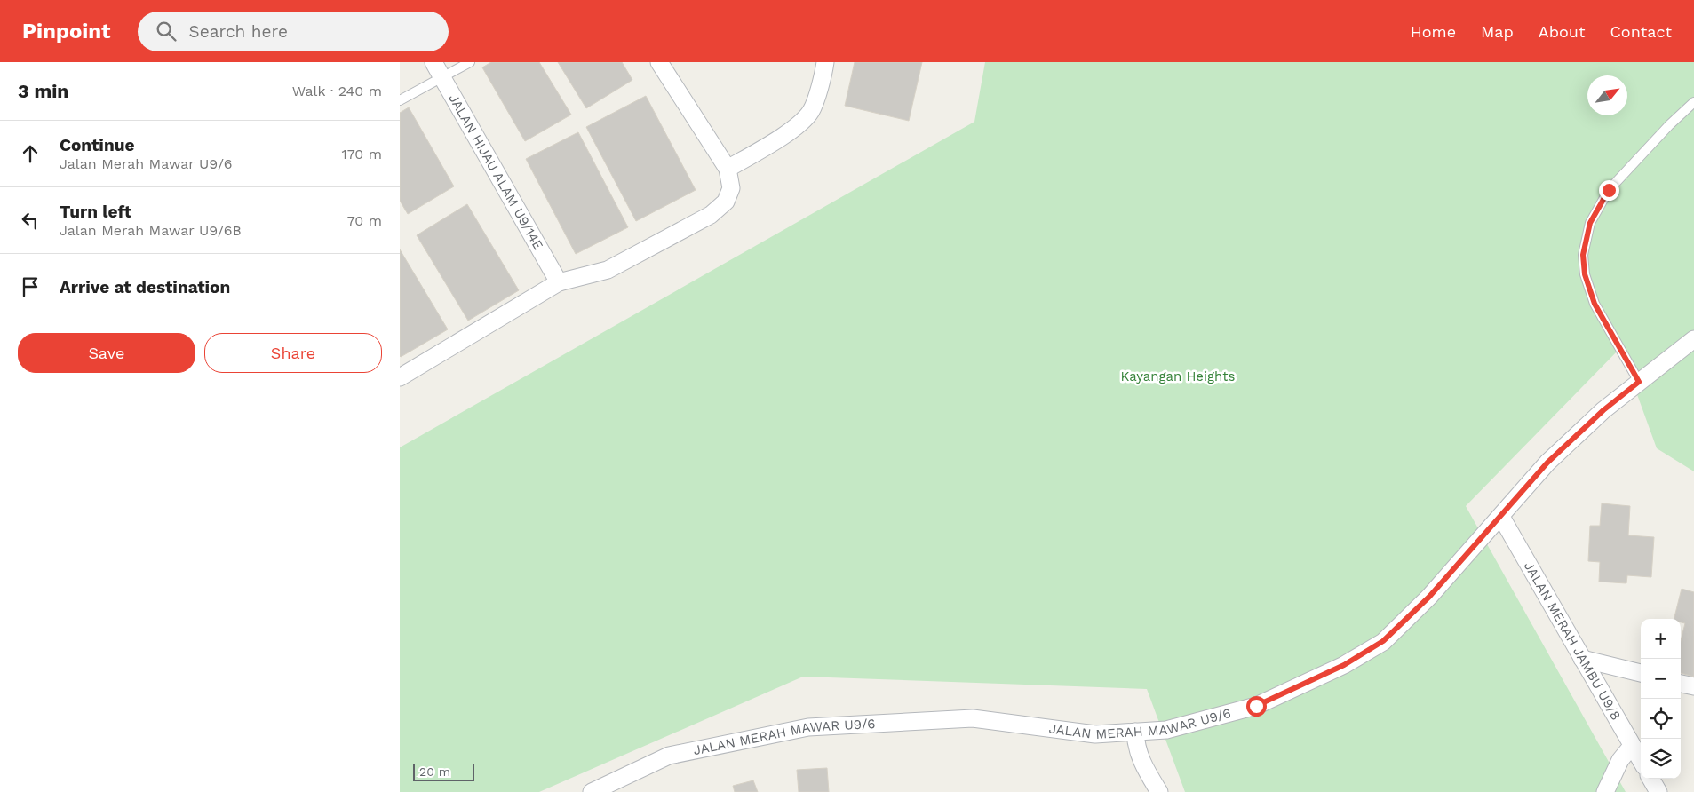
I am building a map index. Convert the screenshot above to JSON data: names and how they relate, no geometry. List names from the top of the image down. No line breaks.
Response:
{"streets":{"street":["JALAN HIJAU ALAM U9/14E","JALAN MERAH JAMBU U9/8","JALAN MERAH MAWAR U9/6"]},"crossings":[["JALAN MERAH JAMBU U9/8","JALAN MERAH MAWAR U9/6"]],"parks":["Kayangan Heights"],"scale_bar":"20 m","north":"top right","page":{"header":"Pinpoint","search":"Search here","nav":["Home","Map","About","Contact"],"heading":["3 min","Walk · 240 m"],"list":[["Continue","Jalan Merah Mawar U9/6","170 m"],["Turn left","Jalan Merah Mawar U9/6B","70 m"],"Arrive at destination"],"buttons":["Save","Share"],"map_buttons":["+","−"],"scale":"20 m"}}
